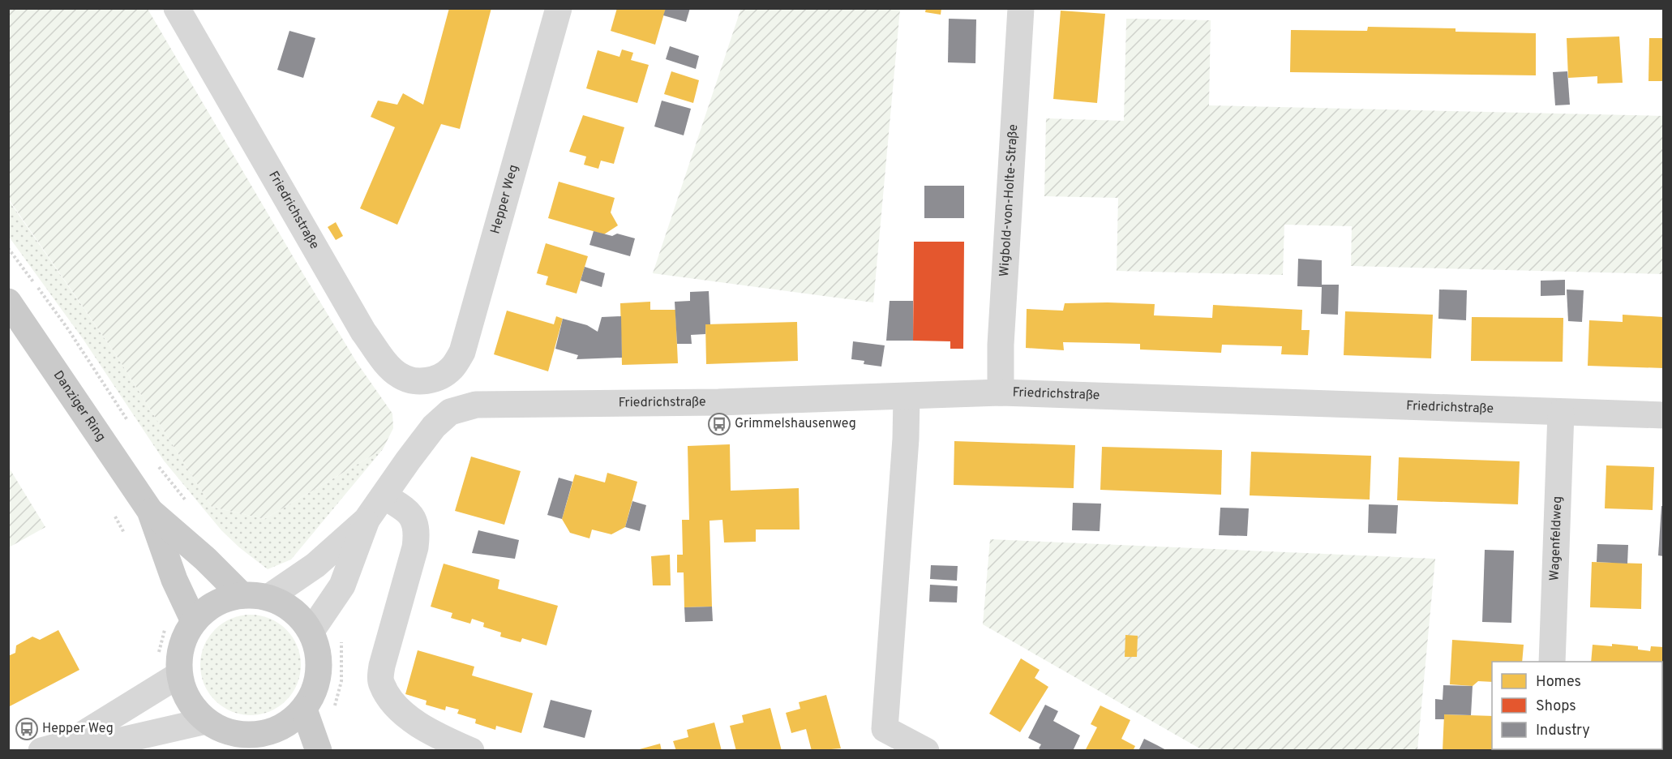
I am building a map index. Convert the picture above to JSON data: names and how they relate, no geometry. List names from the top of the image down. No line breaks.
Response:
{"streets":{"main road":["Danziger Ring"],"street":["Hepper Weg","Wigbold-von-Holte-Straße","Friedrichstraße","Wagenfeldweg"]},"crossings":[["Hepper Weg","Friedrichstraße"],["Wigbold-von-Holte-Straße","Friedrichstraße"],["Friedrichstraße","Wagenfeldweg"]],"places":{"bus stop":["Grimmelshausenweg","Hepper Weg"]},"legend":["Homes","Shops","Industry"]}
